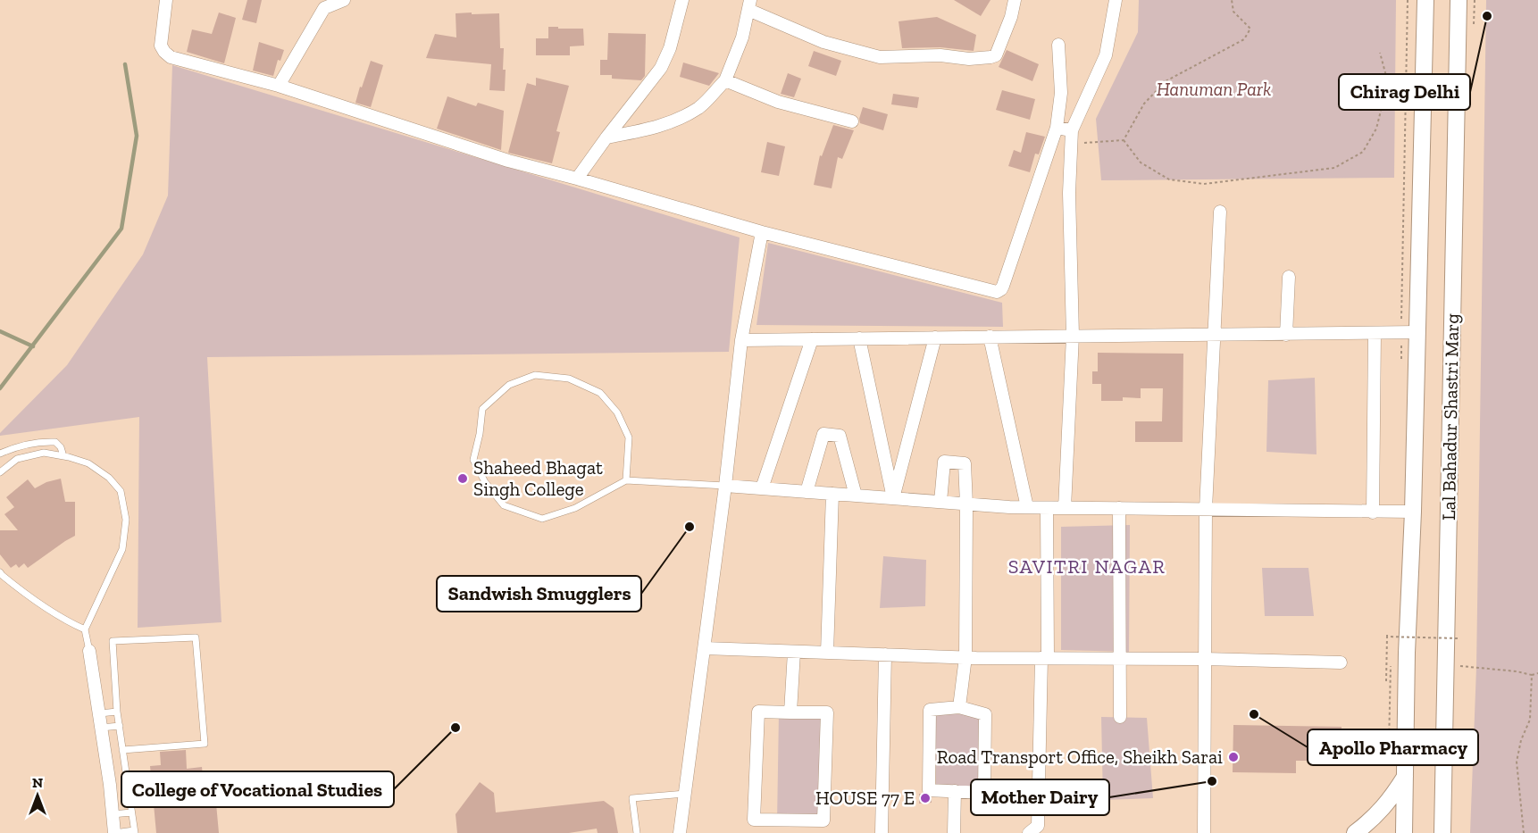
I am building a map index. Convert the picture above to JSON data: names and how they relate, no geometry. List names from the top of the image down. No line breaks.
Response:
{"streets":{"main road":["Lal Bahadur Shastri Marg"]},"districts":["SAVITRI NAGAR"],"parks":["Hanuman Park"],"places":["Chirag Delhi","Shaheed Bhagat Singh College","Sandwish Smugglers","Apollo Pharmacy","College of Vocational Studies","Road Transport Office, Sheikh Sarai","Mother Dairy","HOUSE 77 E"],"north":"top"}
